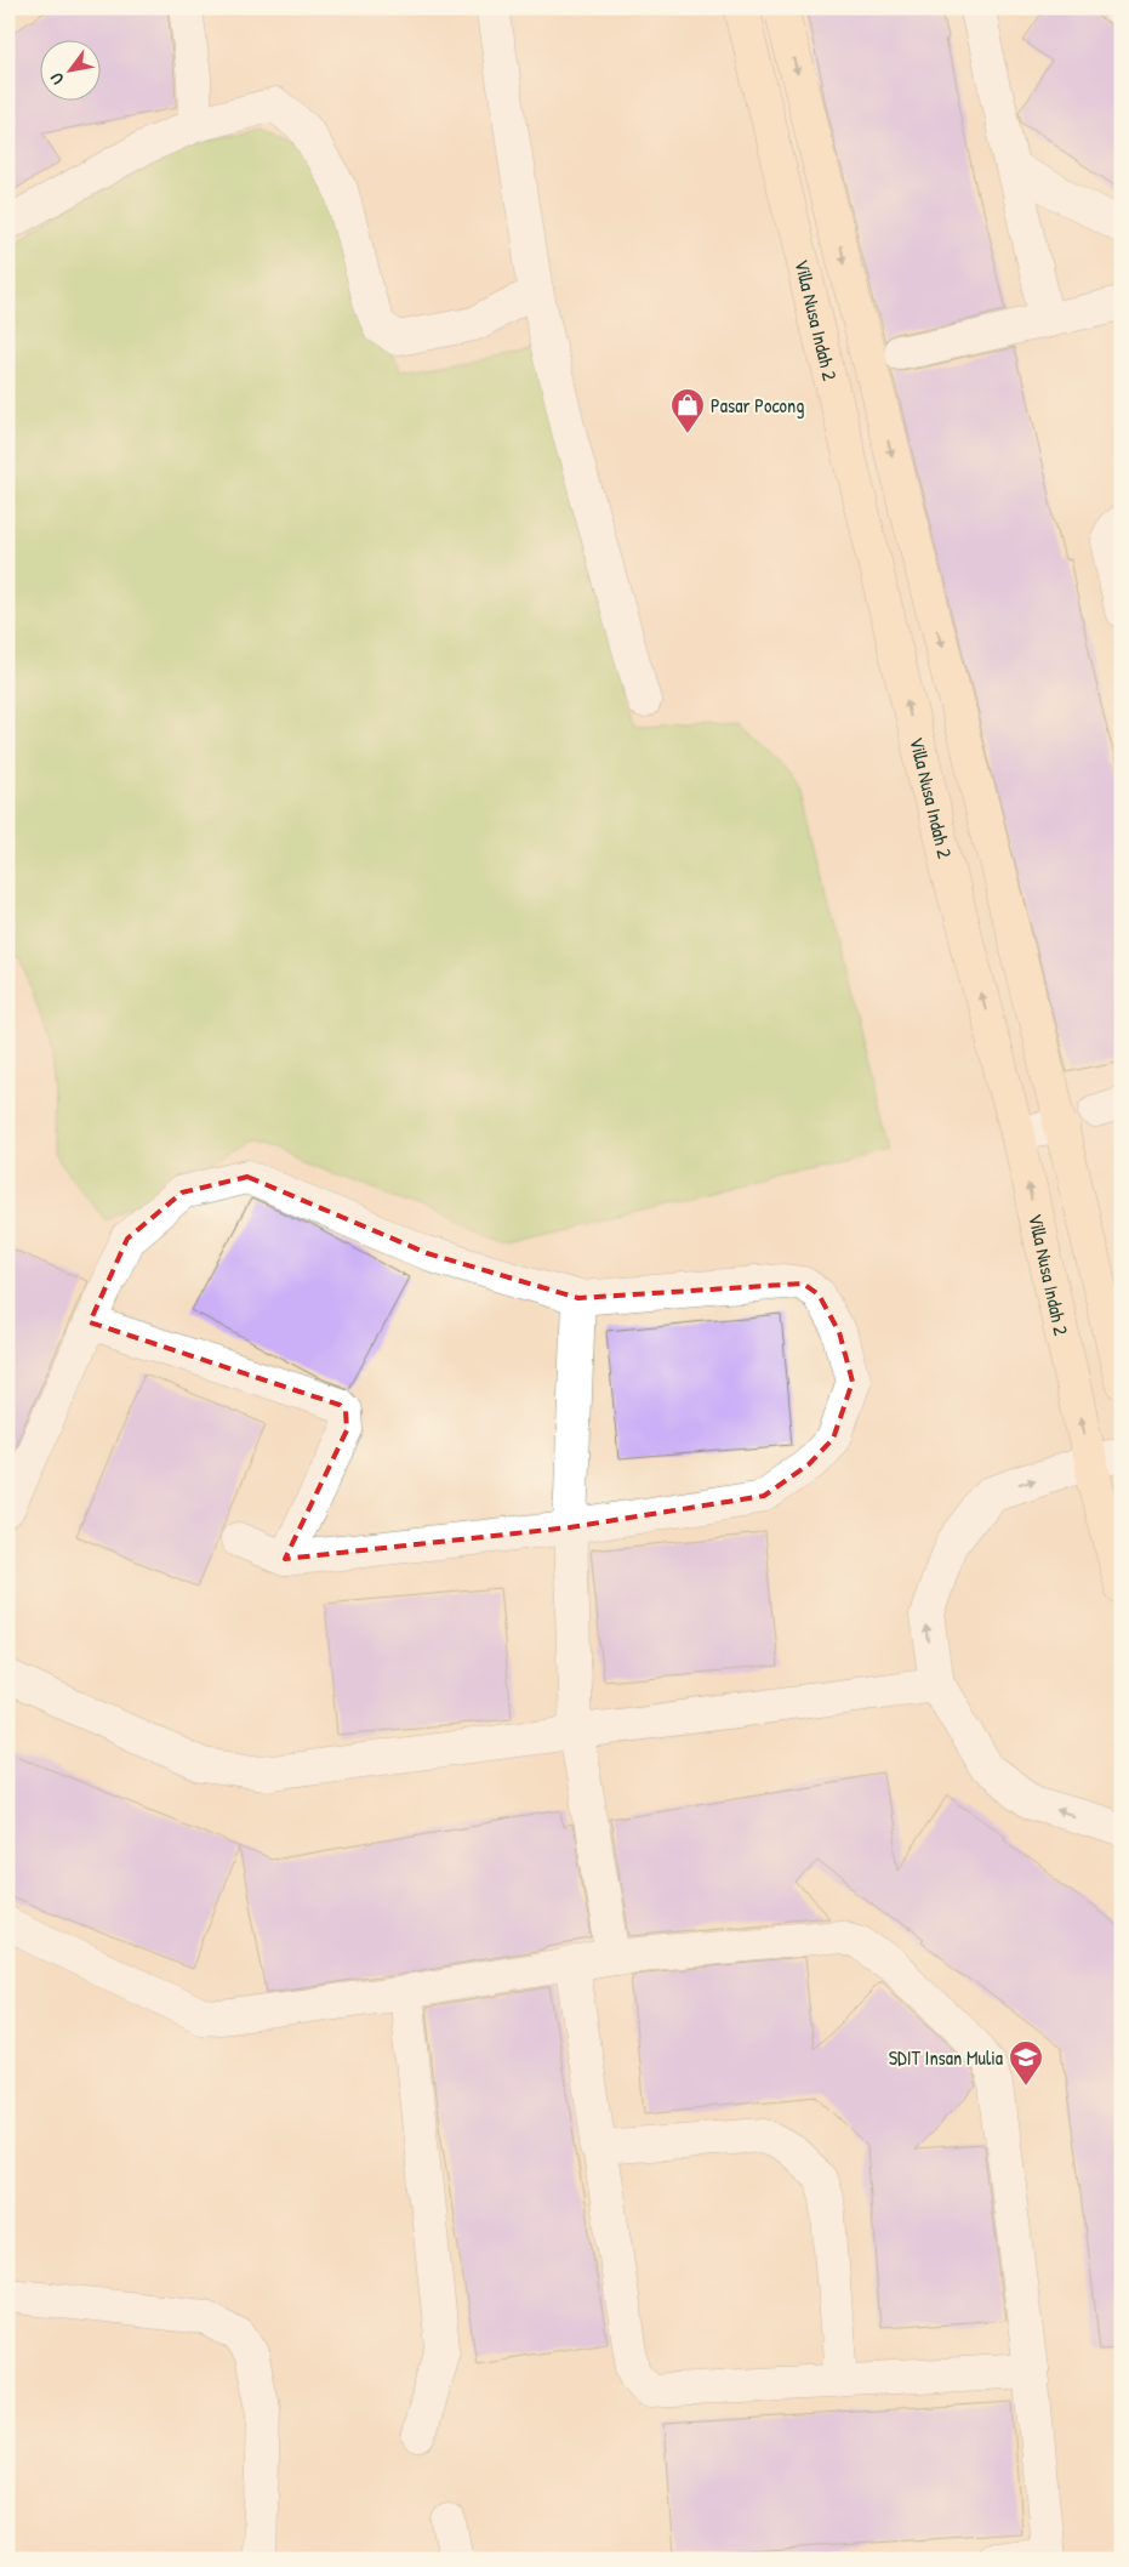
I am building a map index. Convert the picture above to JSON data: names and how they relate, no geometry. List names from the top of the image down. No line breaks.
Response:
{"streets":{"main road":["Villa Nusa Indah 2"]},"places":{"shop":["Pasar Pocong"],"school or university":["SDIT Insan Mulia"]},"north":"bottom left"}
